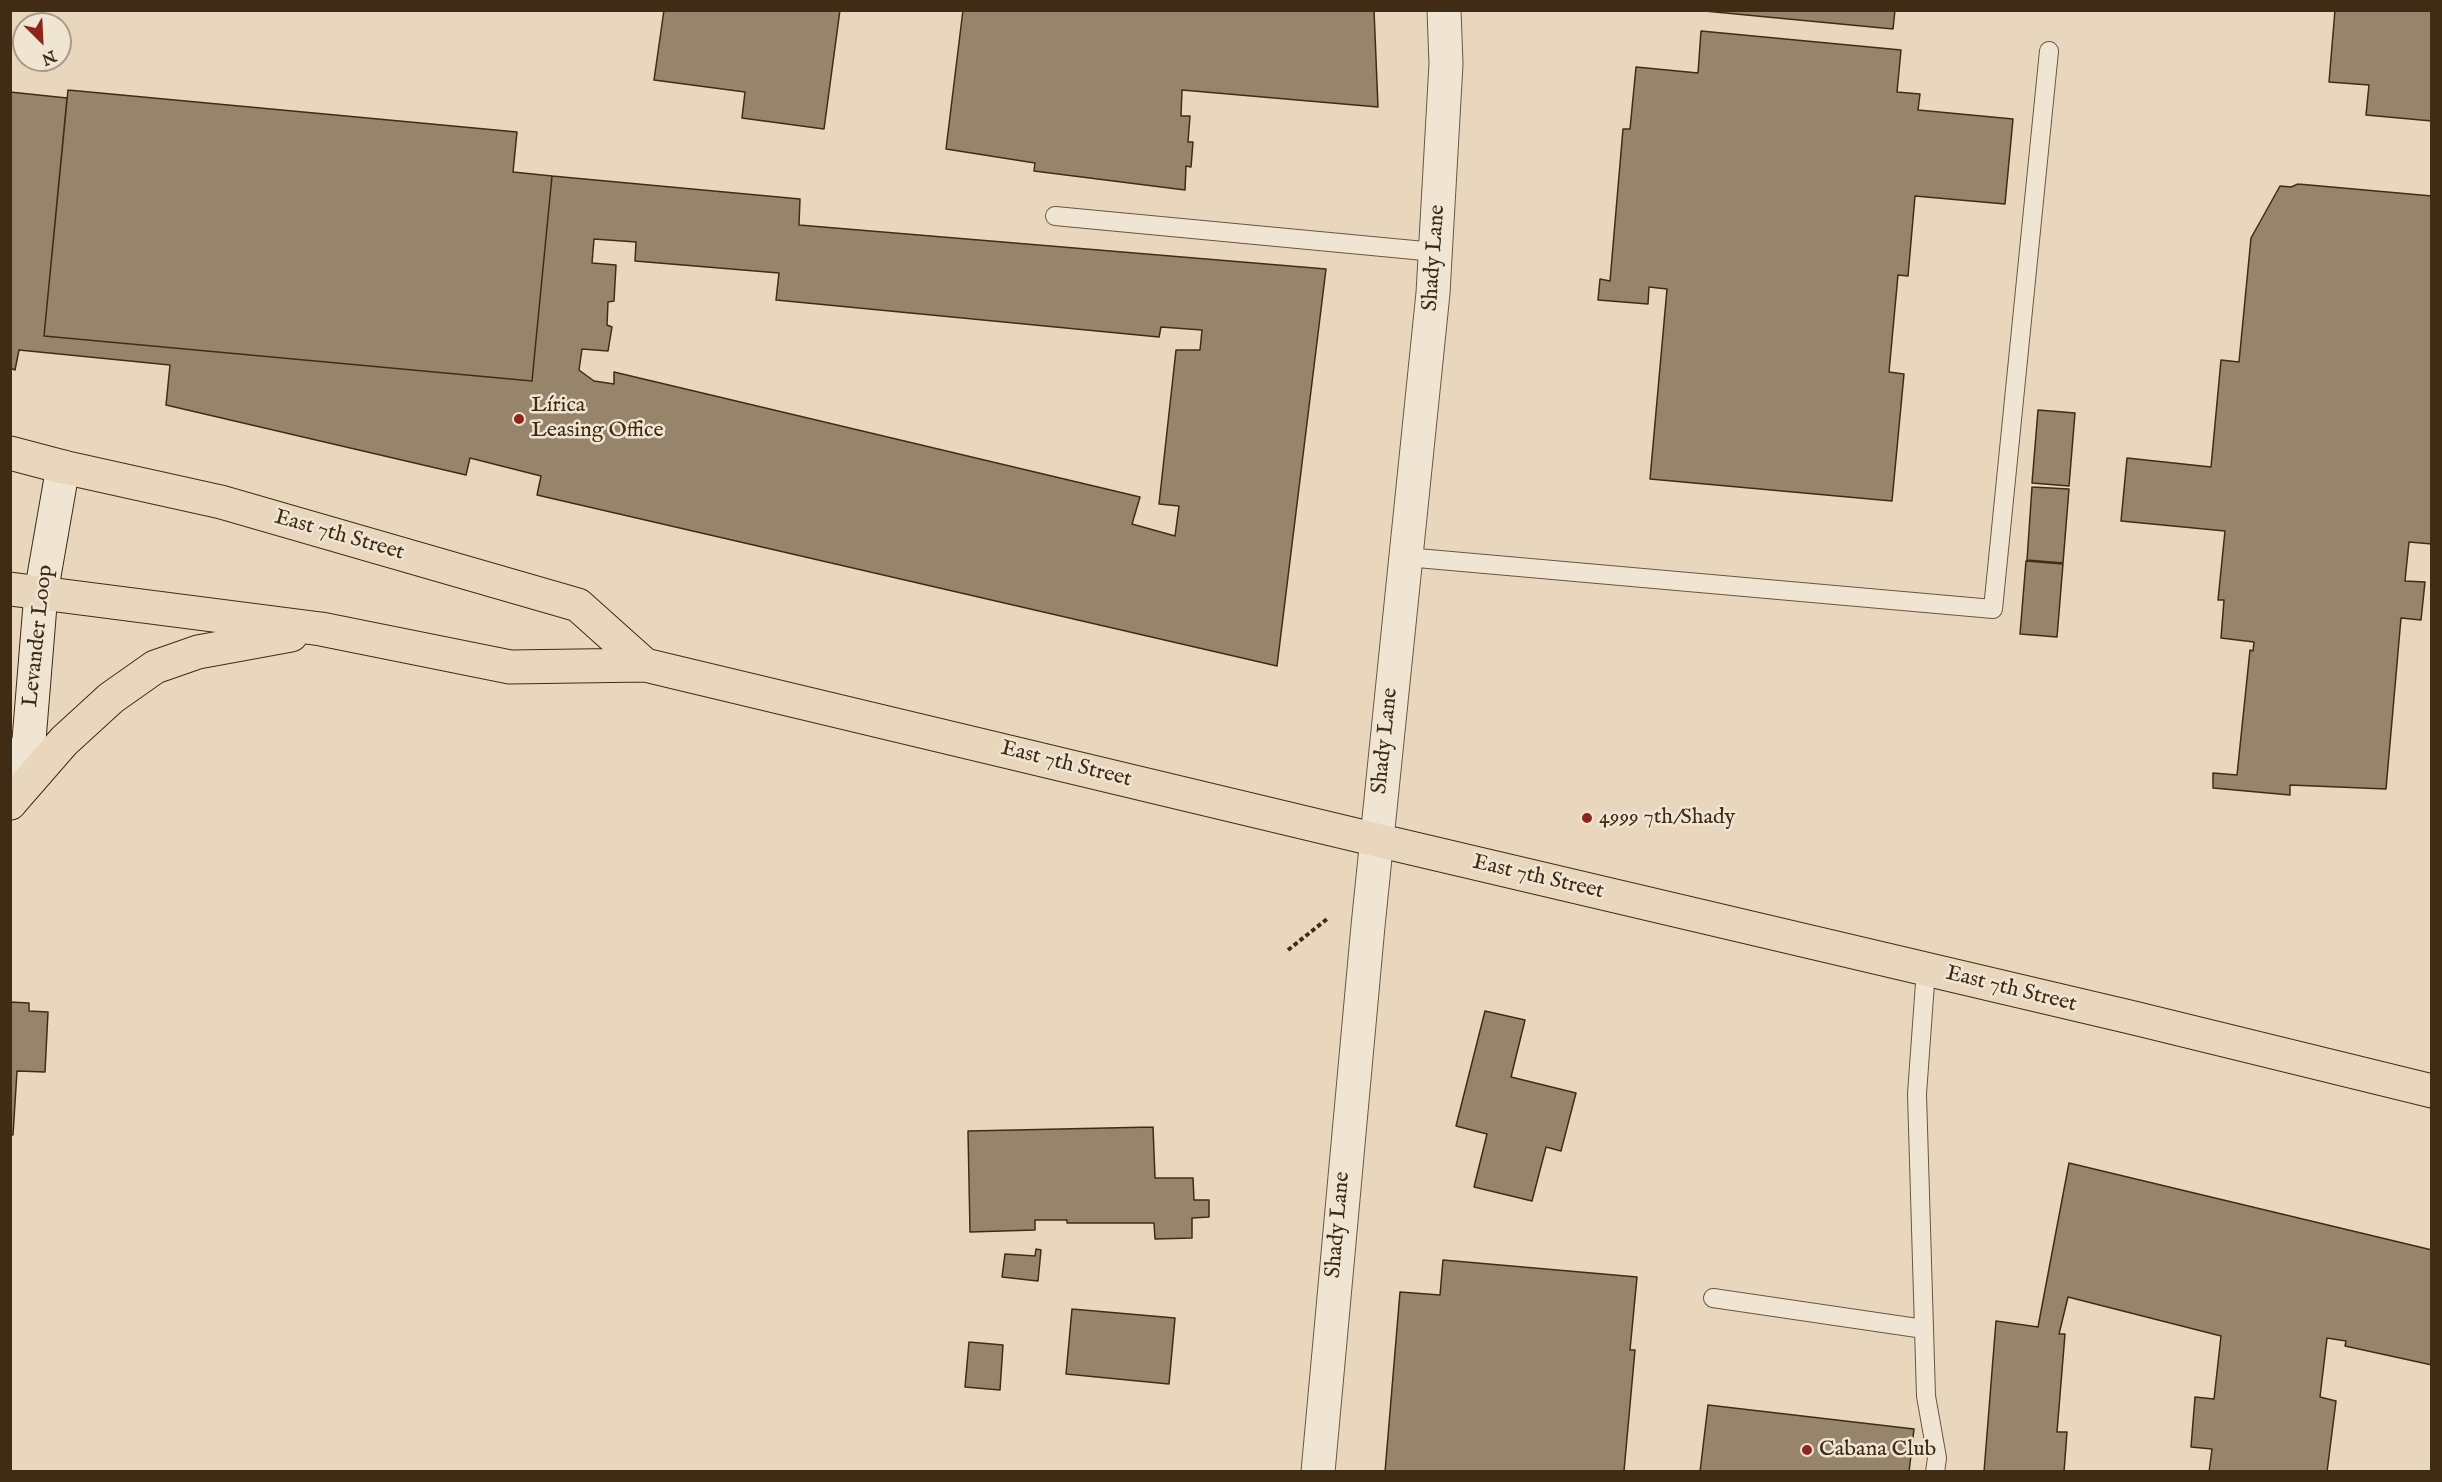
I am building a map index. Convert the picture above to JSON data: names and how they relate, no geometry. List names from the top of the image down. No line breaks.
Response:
{"streets":{"main road":["East 7th Street"],"street":["Shady Lane","Levander Loop"]},"crossings":[["Shady Lane","East 7th Street"],["East 7th Street","Levander Loop"]],"places":["Lírica Leasing Office","4999 7th/Shady","Cabana Club"],"north":"bottom right"}
